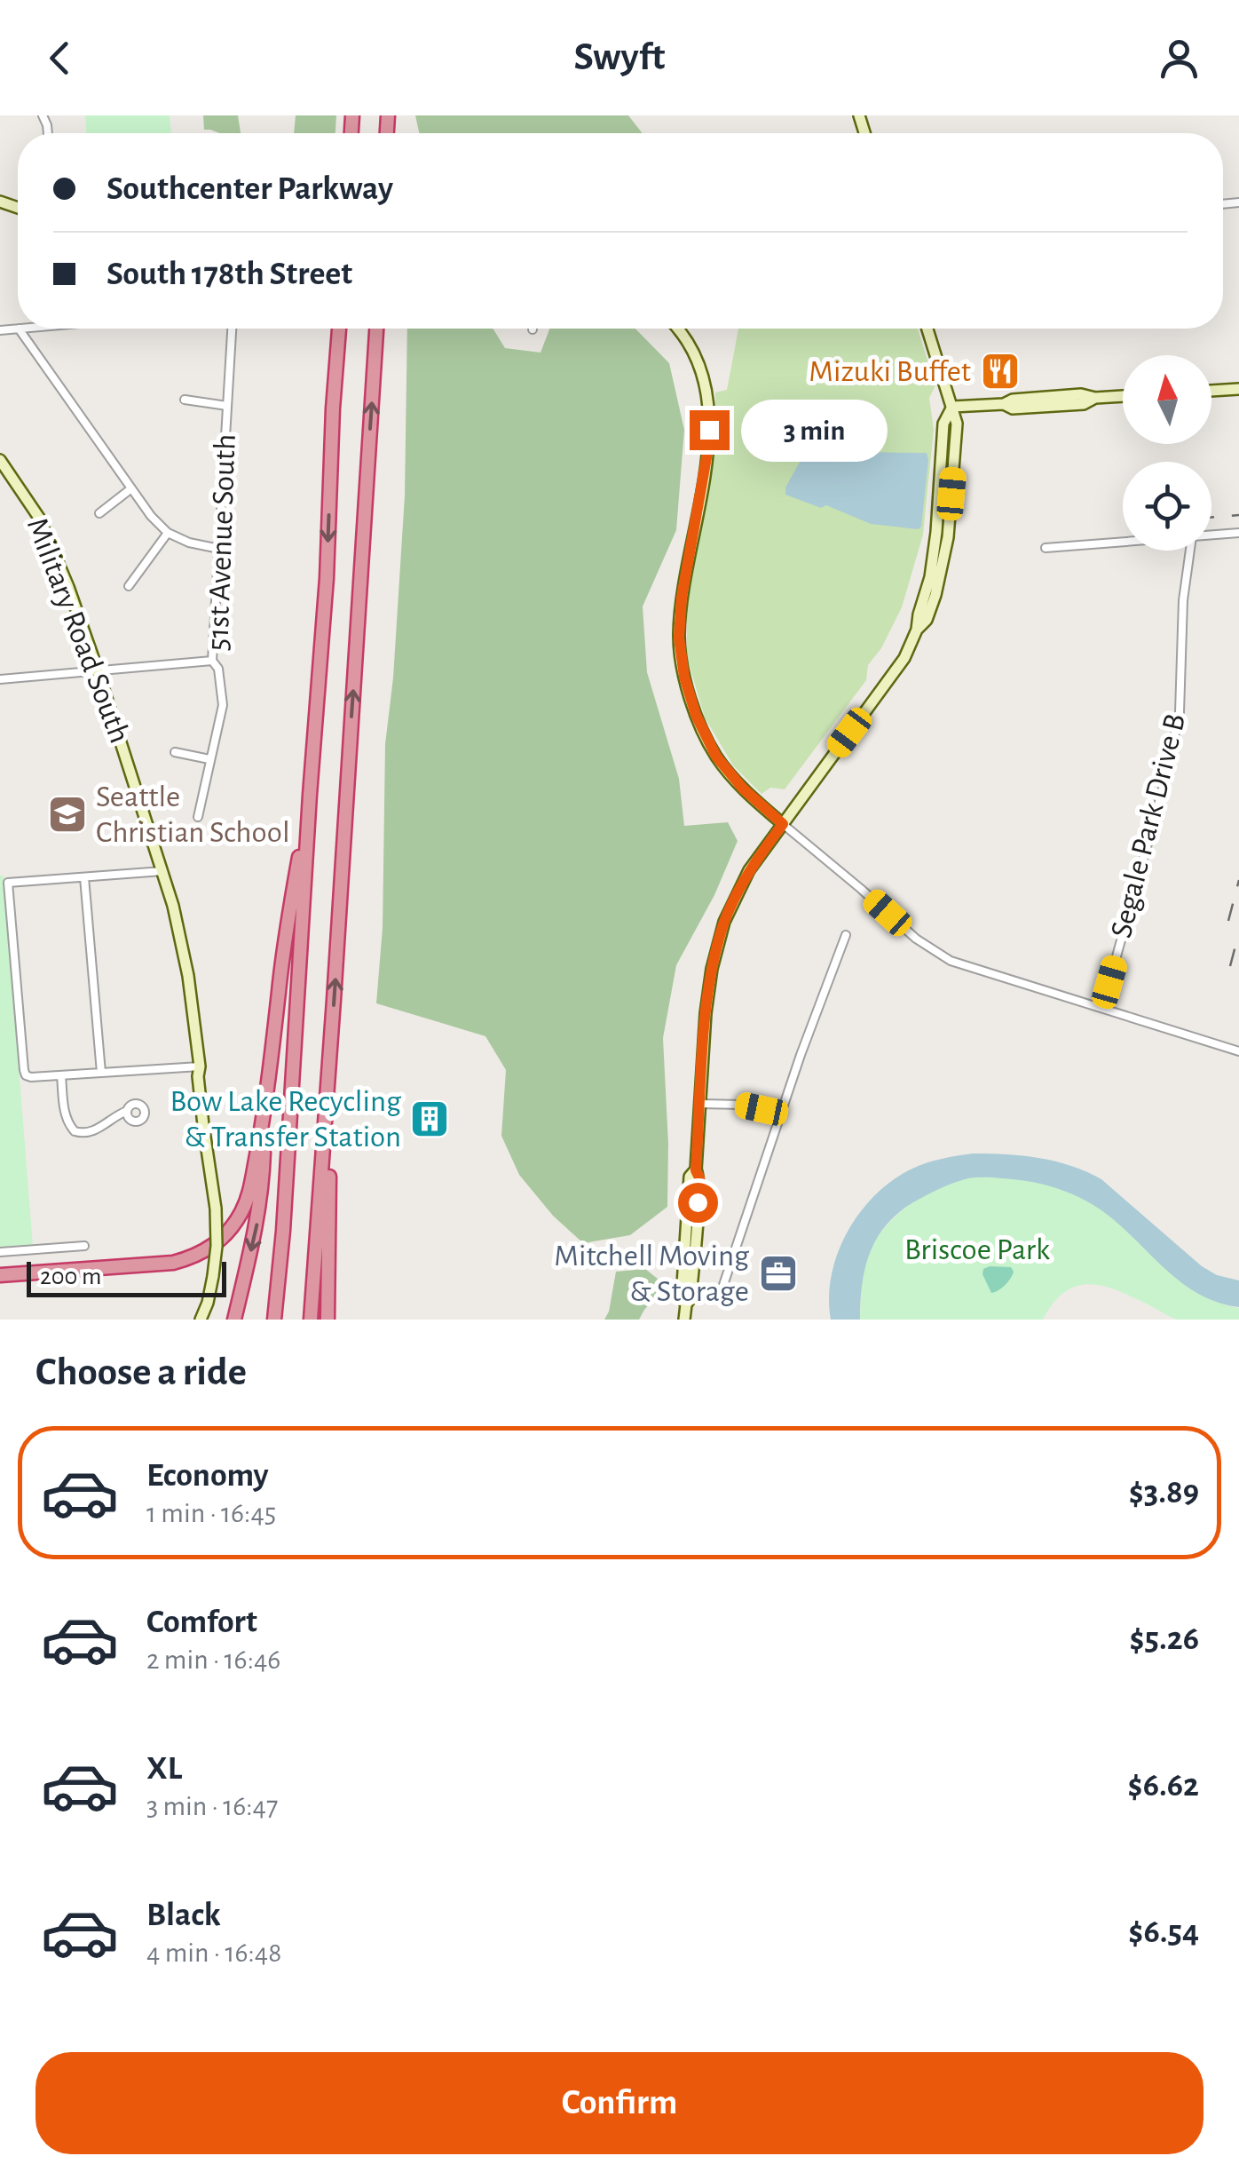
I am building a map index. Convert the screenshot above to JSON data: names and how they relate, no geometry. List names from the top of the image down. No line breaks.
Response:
{"streets":{"main road":["Military Road South"],"street":["51st Avenue South","Segale Park Drive B"]},"parks":["Briscoe Park"],"places":{"restaurant":["Mizuki Buffet"],"school or university":["Seattle Christian School"],"building":["Bow Lake Recycling & Transfer Station"],"office":["Mitchell Moving & Storage"]},"scale_bar":"200 m","north":"top","page":{"header":"Swyft","banner":["Southcenter Parkway","South 178th Street"],"bubble":"3 min","scale":"200 m","heading":"Choose a ride","list":[{"name":"Economy","note":"1 min · 16:45","value":"$3.89"},{"name":"Comfort","note":"2 min · 16:46","value":"$5.26"},{"name":"XL","note":"3 min · 16:47","value":"$6.62"},{"name":"Black","note":"4 min · 16:48","value":"$6.54"}],"buttons":"Confirm"}}
